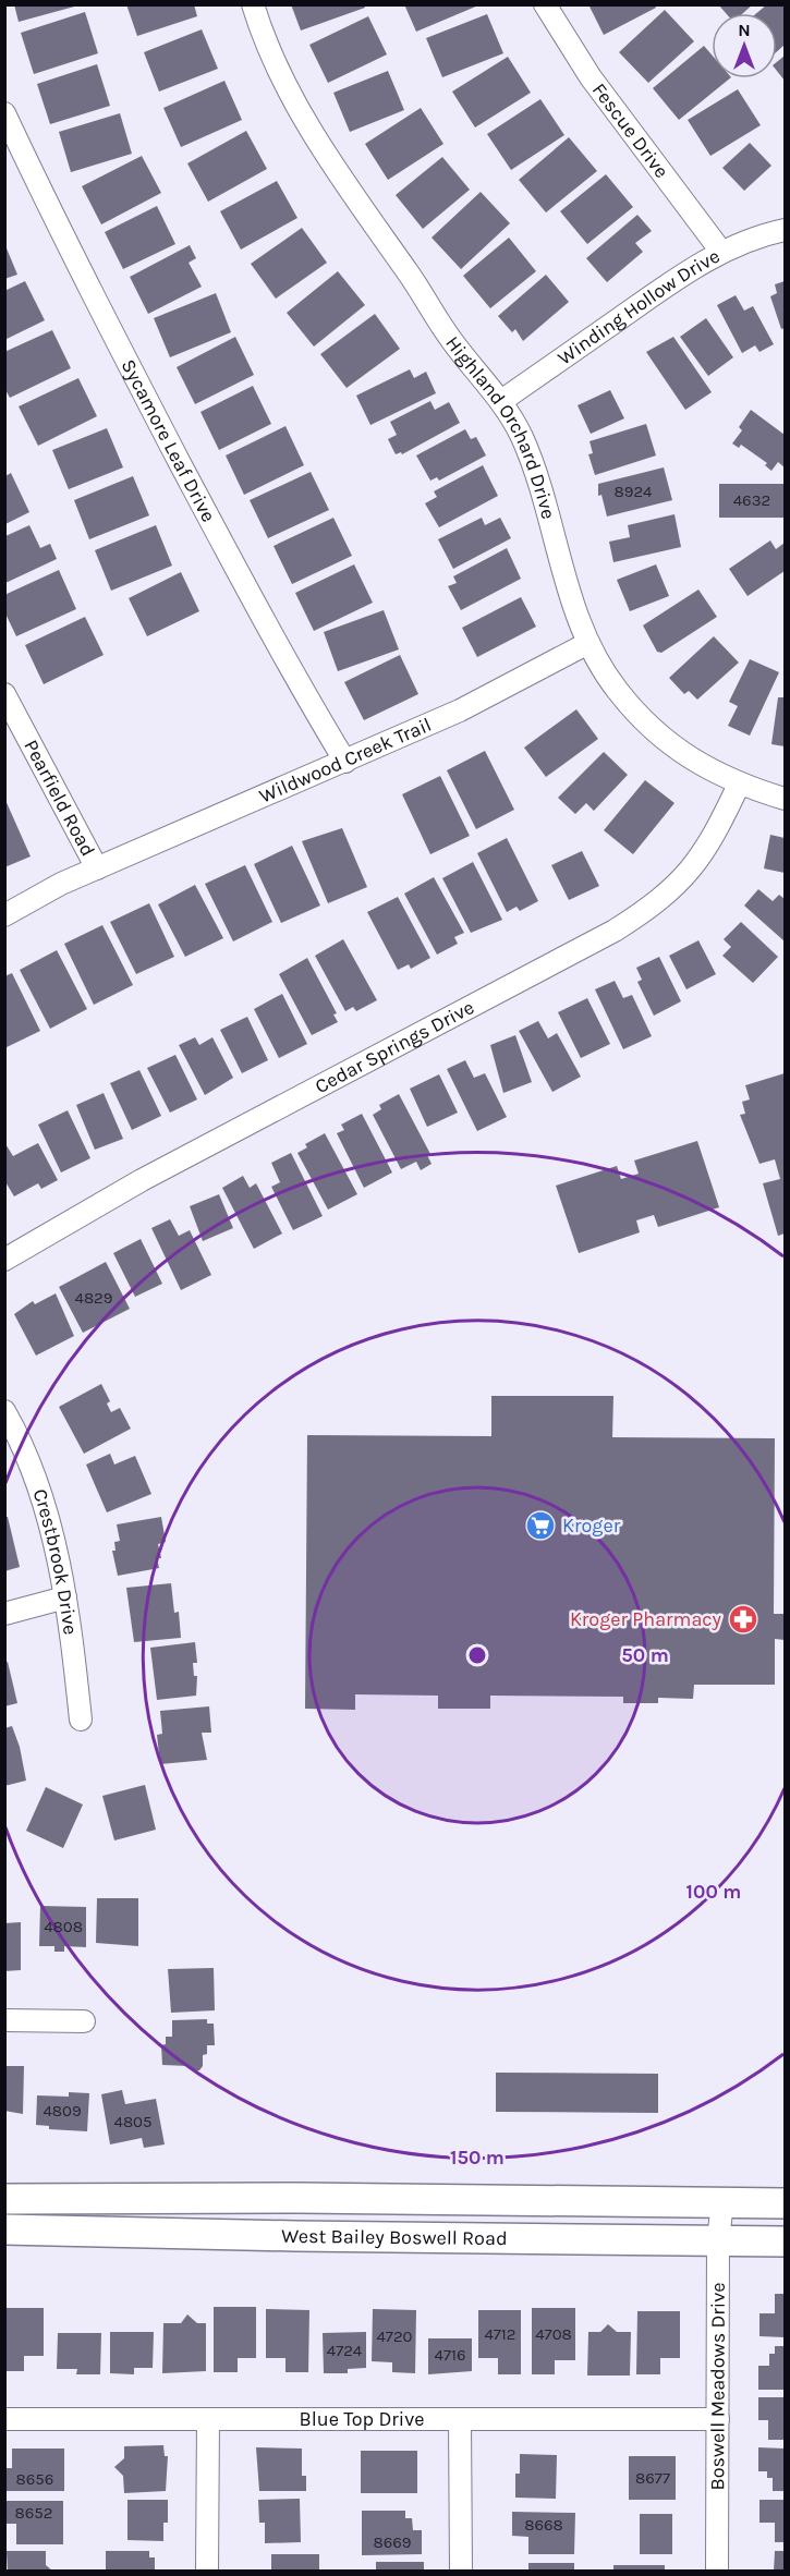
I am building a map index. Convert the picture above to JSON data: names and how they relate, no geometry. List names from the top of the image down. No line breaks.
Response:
{"streets":{"main road":["West Bailey Boswell Road"],"street":["Fescue Drive","Winding Hollow Drive","Highland Orchard Drive","Sycamore Leaf Drive","Wildwood Creek Trail","Pearfield Road","Cedar Springs Drive","Crestbrook Drive","Boswell Meadows Drive","Blue Top Drive"]},"crossings":[["Fescue Drive","Winding Hollow Drive"],["Winding Hollow Drive","Highland Orchard Drive"],["Highland Orchard Drive","Wildwood Creek Trail"],["Highland Orchard Drive","Cedar Springs Drive"],["Sycamore Leaf Drive","Wildwood Creek Trail"],["Wildwood Creek Trail","Pearfield Road"],["West Bailey Boswell Road","Boswell Meadows Drive"],["Boswell Meadows Drive","Blue Top Drive"]],"places":{"supermarket":["Kroger"],"pharmacy":["Kroger Pharmacy"]},"house_numbers":["8924","4632","4829","4808","4809","4805","4712","4708","4720","4724","4716","8677","8656","8652","8668","8669"],"north":"top","rings":["50 m","100 m","150 m"]}
